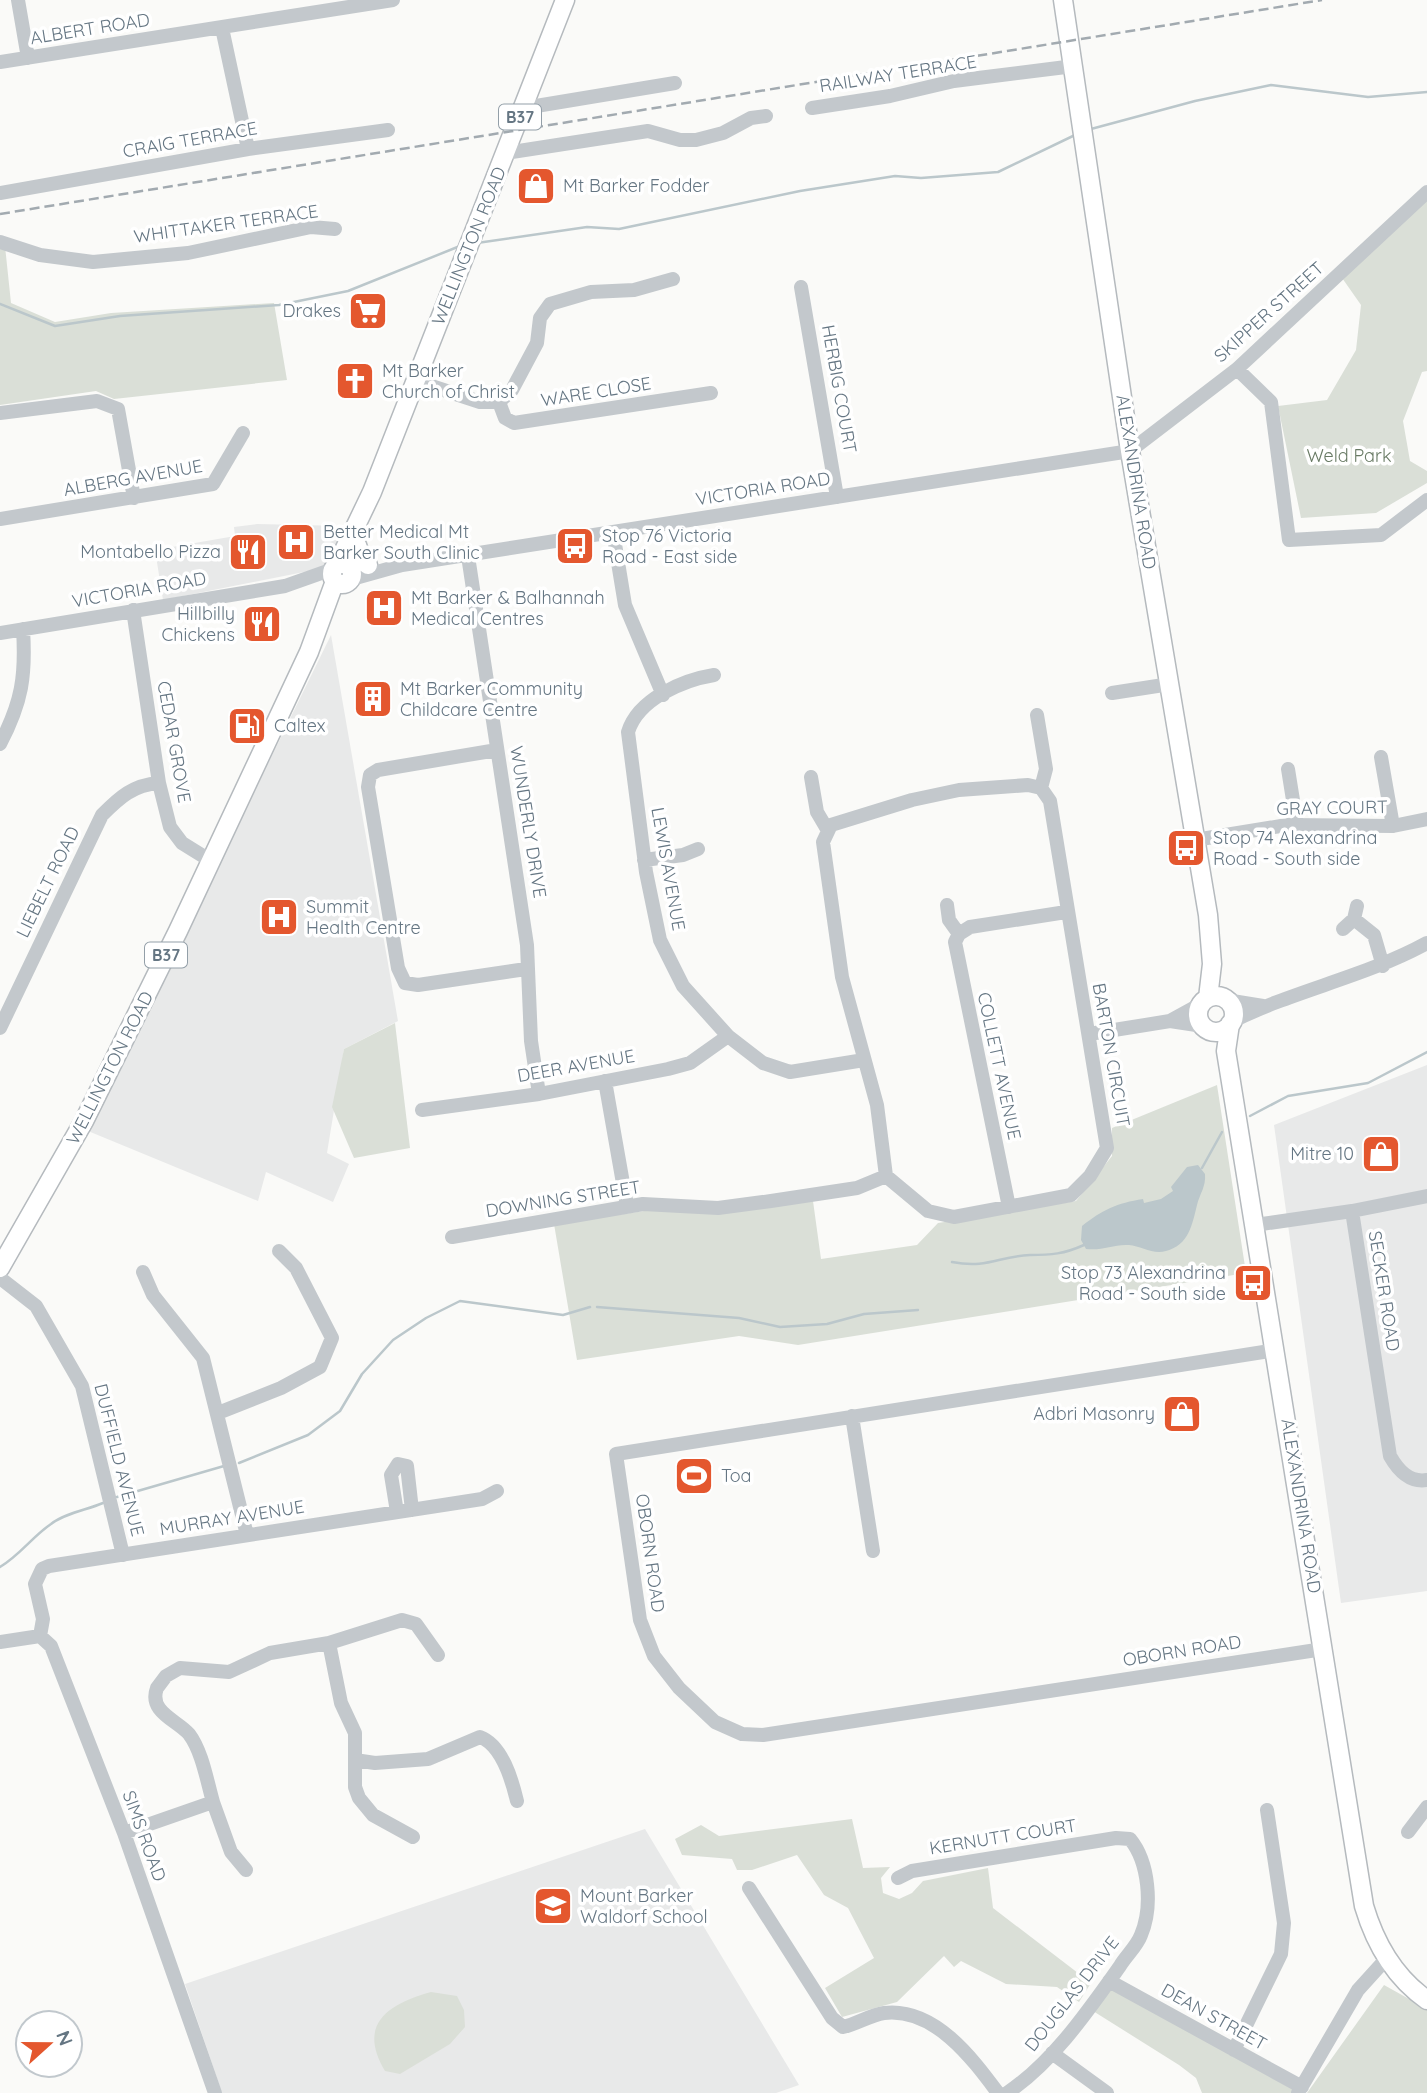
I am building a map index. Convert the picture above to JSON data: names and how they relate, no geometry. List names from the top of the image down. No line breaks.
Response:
{"streets":{"main road":["B37","WELLINGTON ROAD","ALEXANDRINA ROAD"],"street":["ALBERT ROAD","RAILWAY TERRACE","CRAIG TERRACE","WHITTAKER TERRACE","SKIPPER STREET","HERBIG COURT","WARE CLOSE","ALBERG AVENUE","VICTORIA ROAD","CEDAR GROVE","GRAY COURT","WUNDERLY DRIVE","LEWIS AVENUE","LIEBELT ROAD","BARTON CIRCUIT","DEER AVENUE","COLLETT AVENUE","DOWNING STREET","SECKER ROAD","DUFFIELD AVENUE","MURRAY AVENUE","OBORN ROAD","SIMS ROAD","KERNUTT COURT","DOUGLAS DRIVE","DEAN STREET"]},"crossings":[["RAILWAY TERRACE","ALEXANDRINA ROAD"],["WELLINGTON ROAD","VICTORIA ROAD"],["WELLINGTON ROAD","CEDAR GROVE"],["SKIPPER STREET","ALEXANDRINA ROAD"],["SKIPPER STREET","VICTORIA ROAD"],["HERBIG COURT","VICTORIA ROAD"],["ALEXANDRINA ROAD","VICTORIA ROAD"],["ALEXANDRINA ROAD","GRAY COURT"],["ALEXANDRINA ROAD","SECKER ROAD"],["ALEXANDRINA ROAD","OBORN ROAD"],["VICTORIA ROAD","CEDAR GROVE"],["VICTORIA ROAD","WUNDERLY DRIVE"],["CEDAR GROVE","LIEBELT ROAD"],["WUNDERLY DRIVE","DEER AVENUE"],["LEWIS AVENUE","DEER AVENUE"],["BARTON CIRCUIT","COLLETT AVENUE"],["BARTON CIRCUIT","DOWNING STREET"],["DUFFIELD AVENUE","MURRAY AVENUE"],["MURRAY AVENUE","SIMS ROAD"],["KERNUTT COURT","DOUGLAS DRIVE"],["DOUGLAS DRIVE","DEAN STREET"]],"parks":["Weld Park"],"places":{"shop":["Mt Barker Fodder","Mitre 10","Adbri Masonry"],"supermarket":["Drakes"],"church":["Mt Barker Church of Christ"],"hospital":["Better Medical Mt Barker South Clinic","Mt Barker & Balhannah Medical Centres","Summit Health Centre"],"bus stop":["Stop 76 Victoria Road - East side","Stop 74 Alexandrina Road - South side","Stop 73 Alexandrina Road - South side"],"restaurant":["Montabello Pizza","Hillbilly Chickens"],"building":["Mt Barker Community Childcare Centre"],"fuel station":["Caltex"],"sports":["Toa"],"school or university":["Mount Barker Waldorf School"]},"north":"right"}
